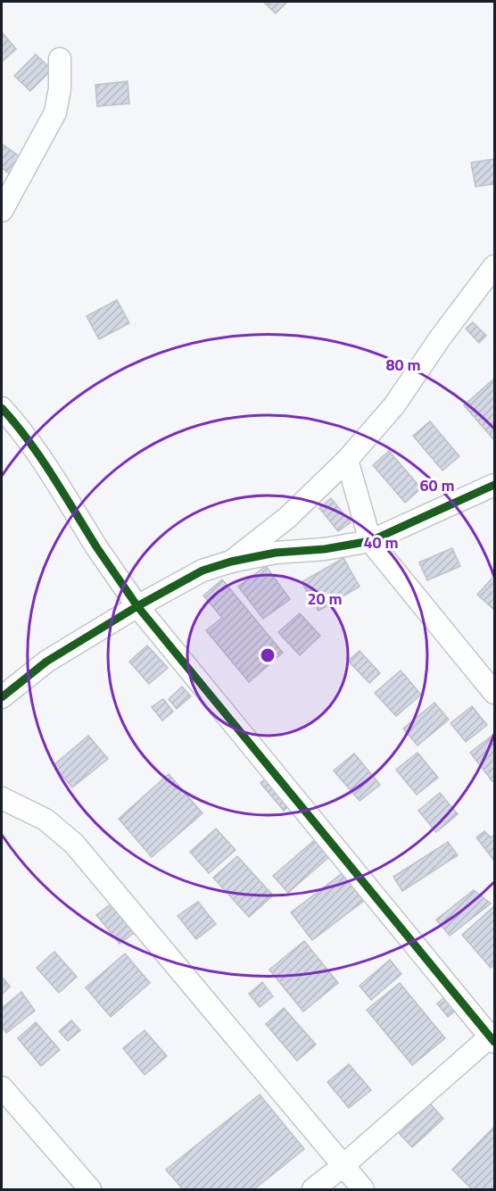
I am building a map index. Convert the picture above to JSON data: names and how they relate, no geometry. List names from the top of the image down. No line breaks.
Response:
{"rings":["80 m","60 m","40 m","20 m"]}
